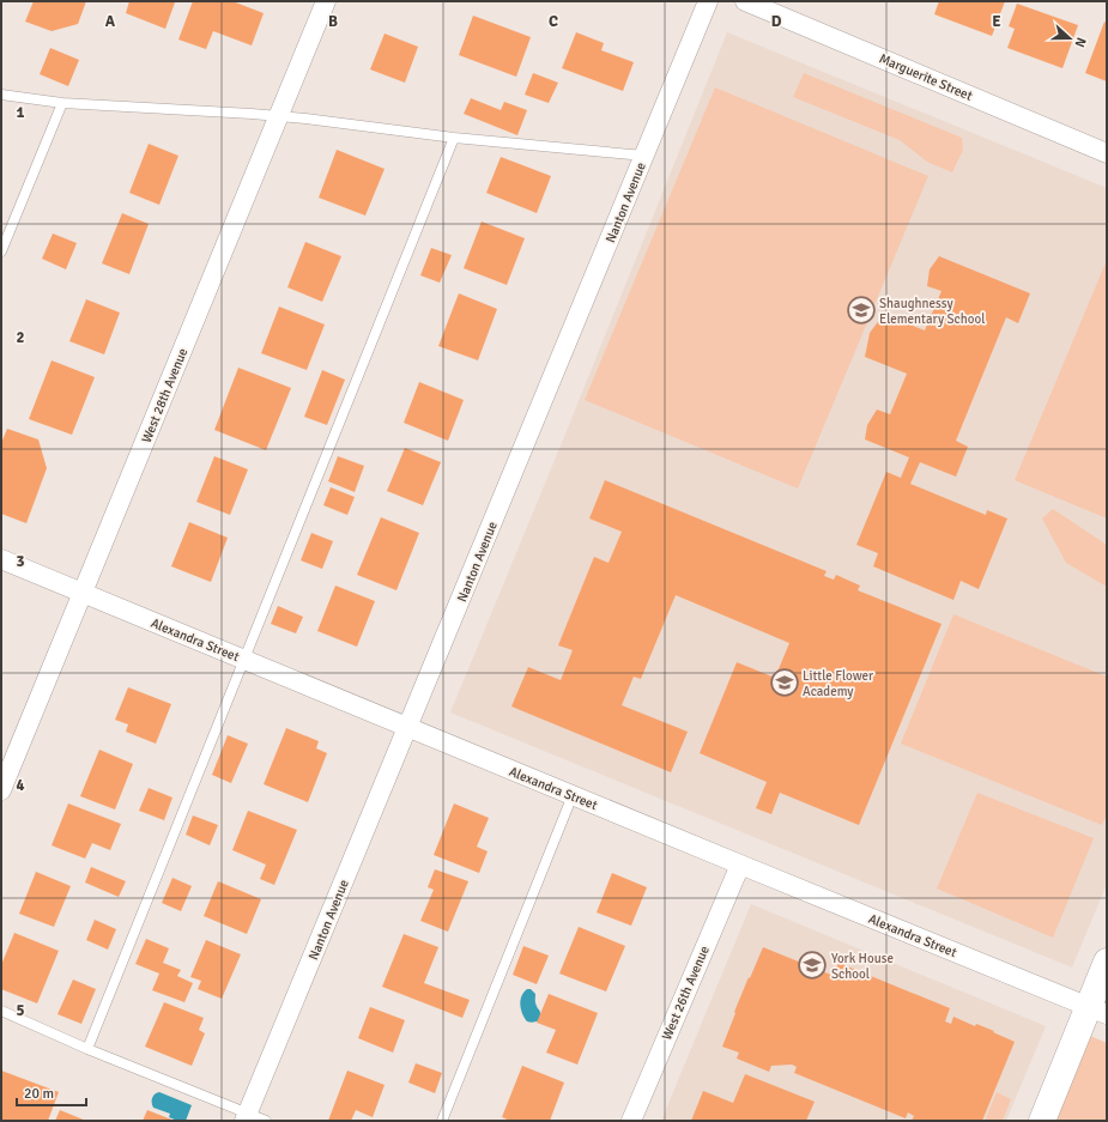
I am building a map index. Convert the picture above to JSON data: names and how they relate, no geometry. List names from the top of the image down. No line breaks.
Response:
{"streets":{"street":["Marguerite Street","Nanton Avenue","West 28th Avenue","Alexandra Street","West 26th Avenue"]},"crossings":[["Nanton Avenue","Alexandra Street"],["West 28th Avenue","Alexandra Street"],["Alexandra Street","West 26th Avenue"]],"places":{"school or university":["Shaughnessy Elementary School","Little Flower Academy","York House School"]},"scale_bar":"20 m","north":"right","grid":{"columns":["A","B","C","D","E"],"rows":["1","2","3","4","5"]}}
